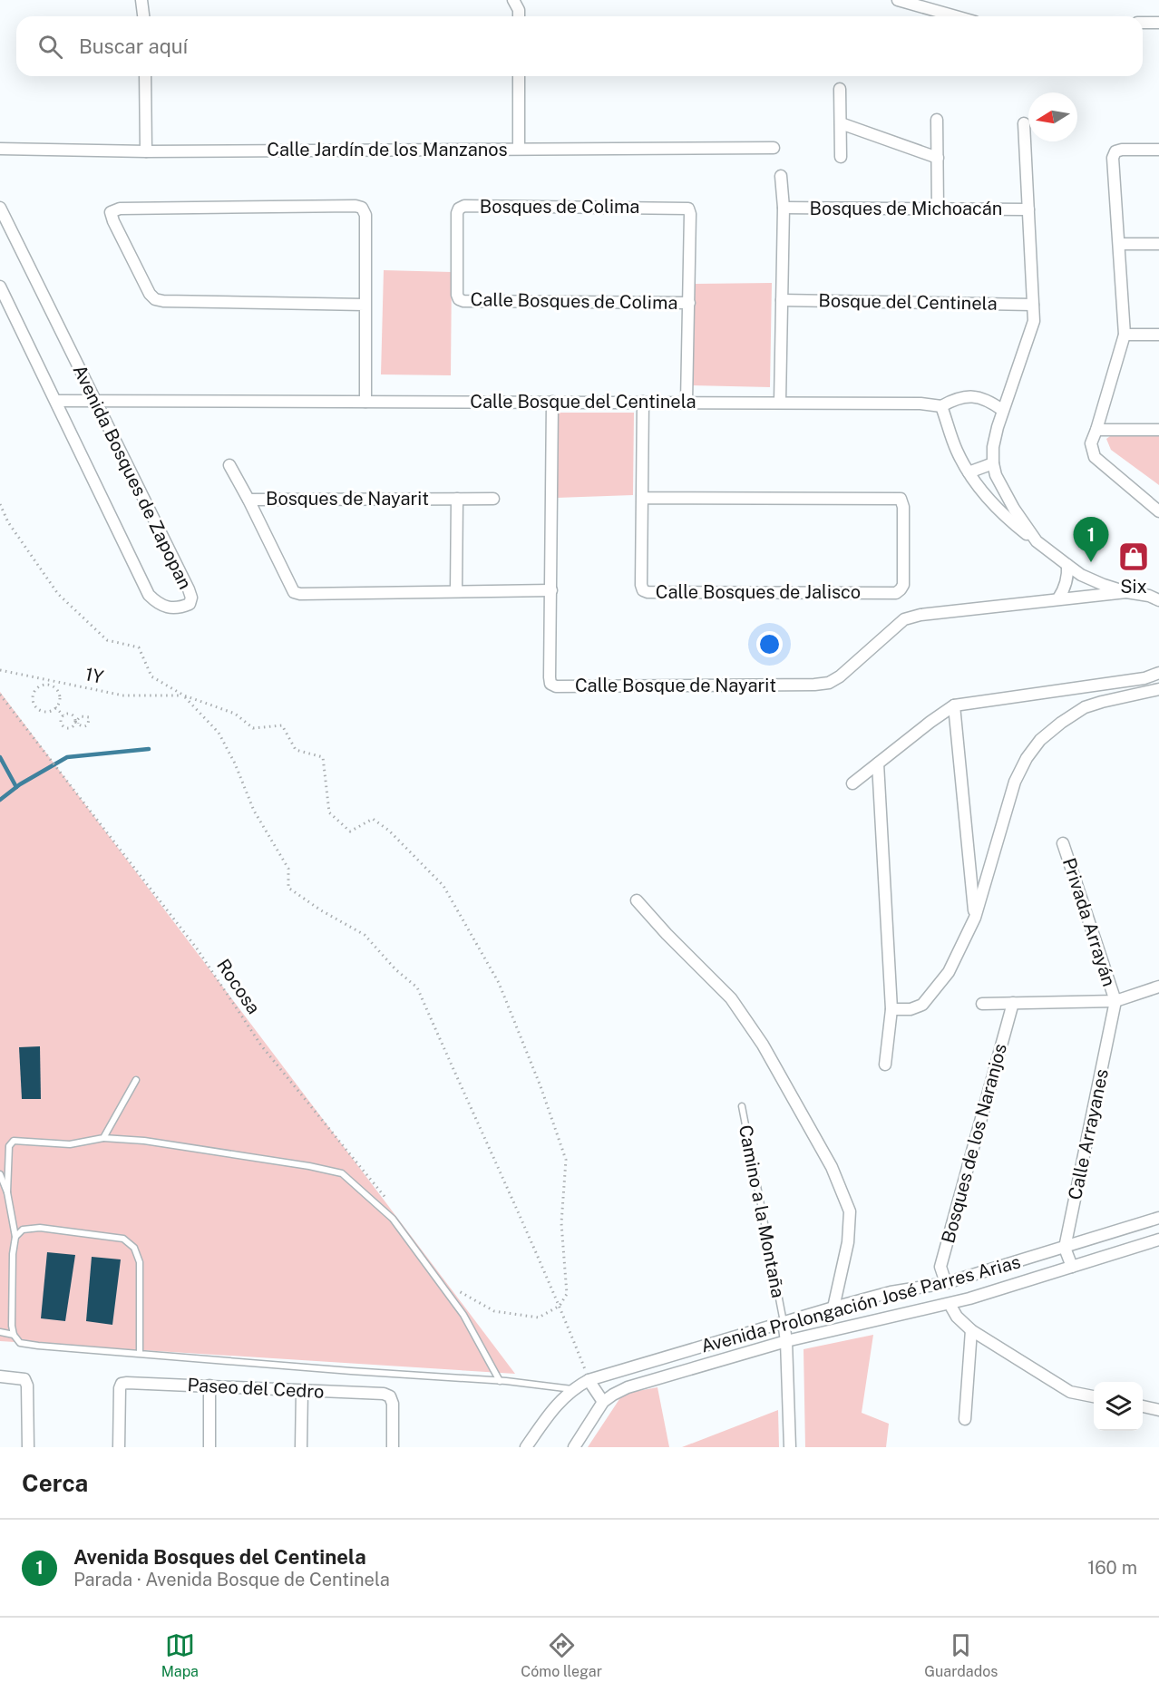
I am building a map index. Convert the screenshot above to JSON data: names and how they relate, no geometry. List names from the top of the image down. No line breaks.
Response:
{"streets":{"street":["Calle Jardín de los Manzanos","Bosques de Colima","Bosques de Michoacán","Calle Bosques de Colima","Bosque del Centinela","Calle Bosque del Centinela","Avenida Bosques de Zapopan","Bosques de Nayarit","Calle Bosques de Jalisco","Calle Bosque de Nayarit","Privada Arrayán","Calle Arrayanes","Bosques de los Naranjos","Camino a la Montaña","Avenida Prolongación José Parres Arias","Paseo del Cedro"],"path":["1Y","Rocosa"]},"crossings":[["Bosques de Colima","Calle Bosques de Colima"],["Calle Bosques de Colima","Calle Bosque del Centinela"],["Calle Bosque del Centinela","Avenida Bosques de Zapopan"],["Calle Bosque del Centinela","Calle Bosques de Jalisco"],["Privada Arrayán","Calle Arrayanes"],["Calle Arrayanes","Avenida Prolongación José Parres Arias"],["Bosques de los Naranjos","Avenida Prolongación José Parres Arias"],["Camino a la Montaña","Avenida Prolongación José Parres Arias"]],"places":{"shop":["Six"]},"north":"left","page":{"search":"Buscar aquí","pins":"1","heading":"Cerca","list":[{"mark":"1","name":"Avenida Bosques del Centinela","note":"Parada · Avenida Bosque de Centinela","value":"160 m"}],"nav":["Mapa","Cómo llegar","Guardados"]}}
